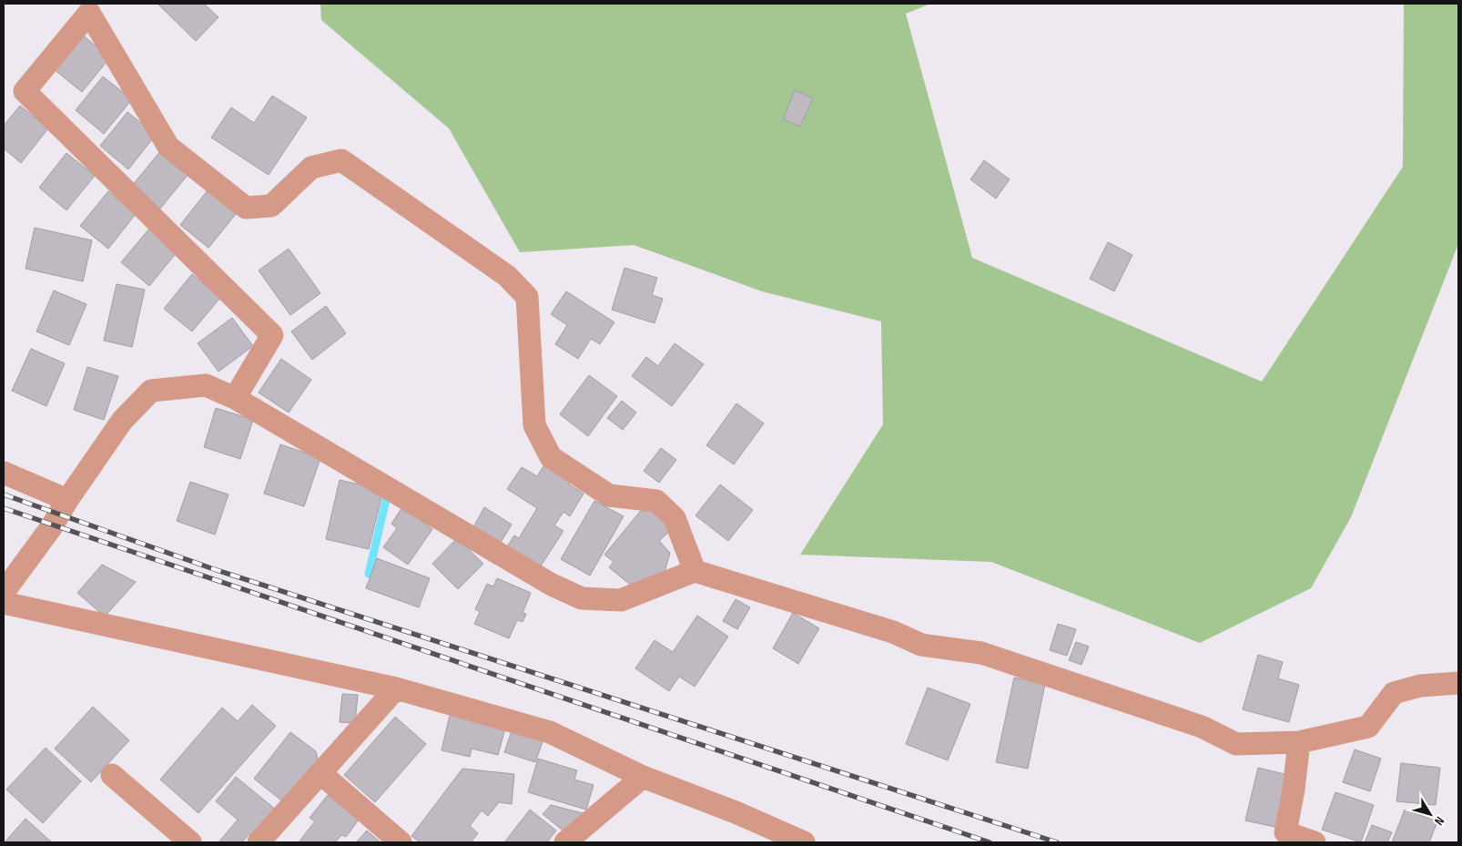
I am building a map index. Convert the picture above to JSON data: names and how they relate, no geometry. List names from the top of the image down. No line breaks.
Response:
{"north":"bottom right"}
